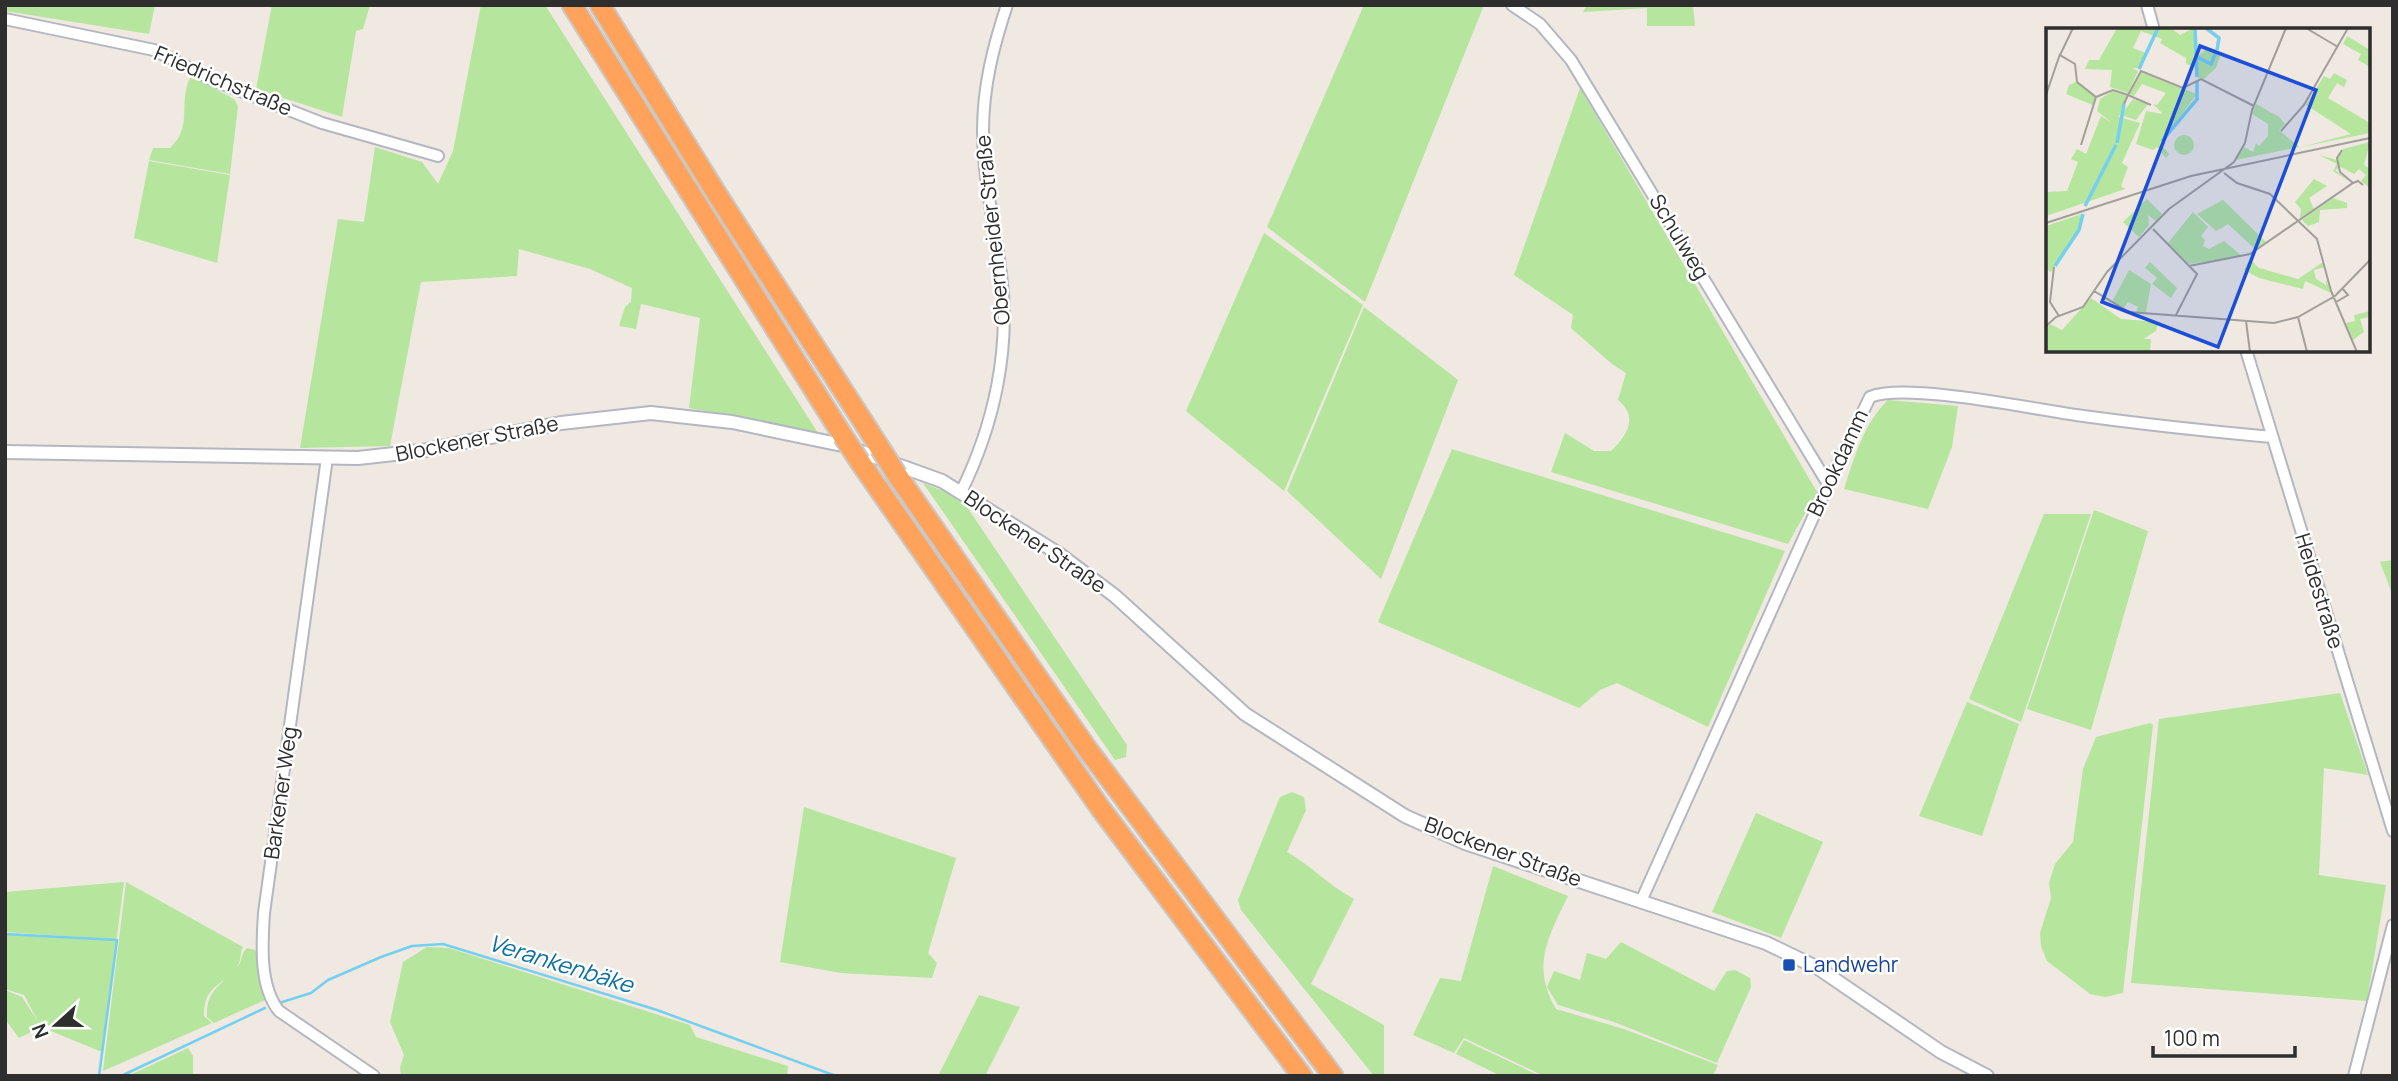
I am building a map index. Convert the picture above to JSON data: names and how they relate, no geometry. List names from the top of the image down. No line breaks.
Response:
{"streets":{"street":["Friedrichstraße","Obernheider Straße","Schulweg","Blockener Straße","Brookdamm","Heidestraße","Barkener Weg"]},"crossings":[["Obernheider Straße","Blockener Straße"],["Schulweg","Brookdamm"],["Blockener Straße","Brookdamm"],["Blockener Straße","Barkener Weg"],["Brookdamm","Heidestraße"]],"water":["Verankenbäke"],"places":{"transit":["Landwehr"]},"scale_bar":"100 m","north":"left"}
